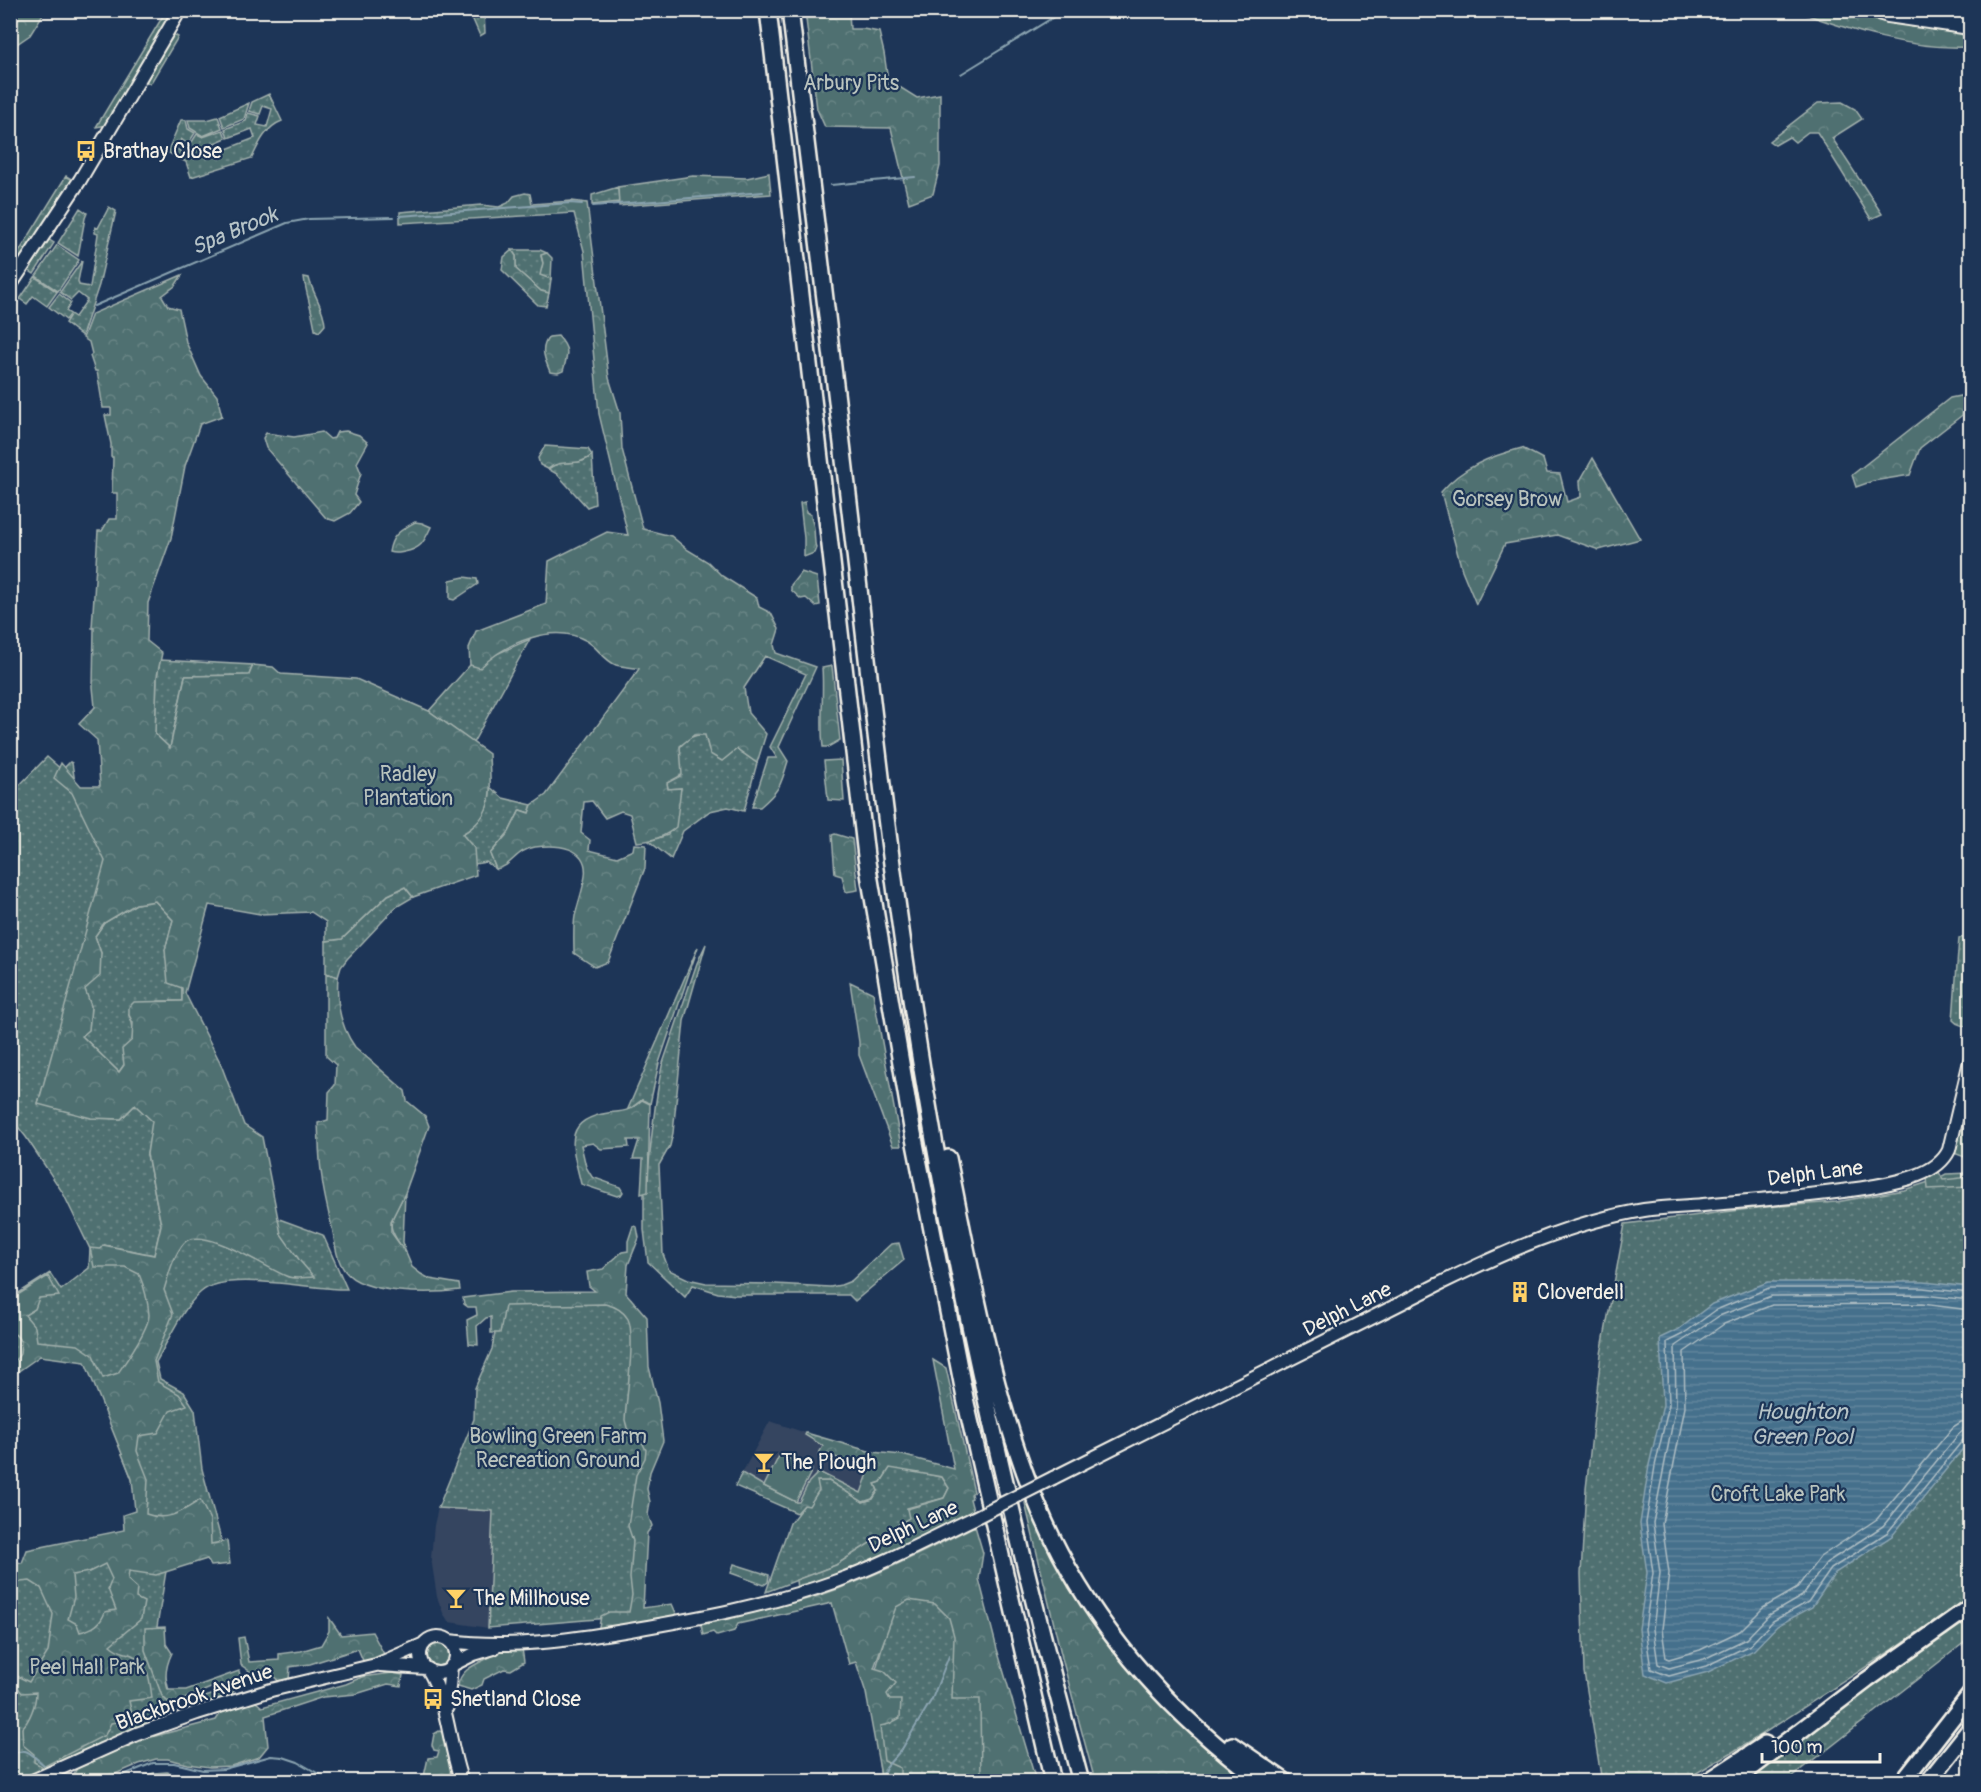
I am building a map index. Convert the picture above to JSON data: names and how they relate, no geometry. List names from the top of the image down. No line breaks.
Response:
{"streets":{"street":["Delph Lane","Blackbrook Avenue"]},"water":["Spa Brook","Houghton Green Pool"],"parks":["Arbury Pits","Gorsey Brow","Radley Plantation","Bowling Green Farm Recreation Ground","Croft Lake Park","Peel Hall Park"],"places":{"bus stop":["Brathay Close","Shetland Close"],"building":["Cloverdell"],"bar":["The Plough","The Millhouse"]},"scale_bar":"100 m"}
